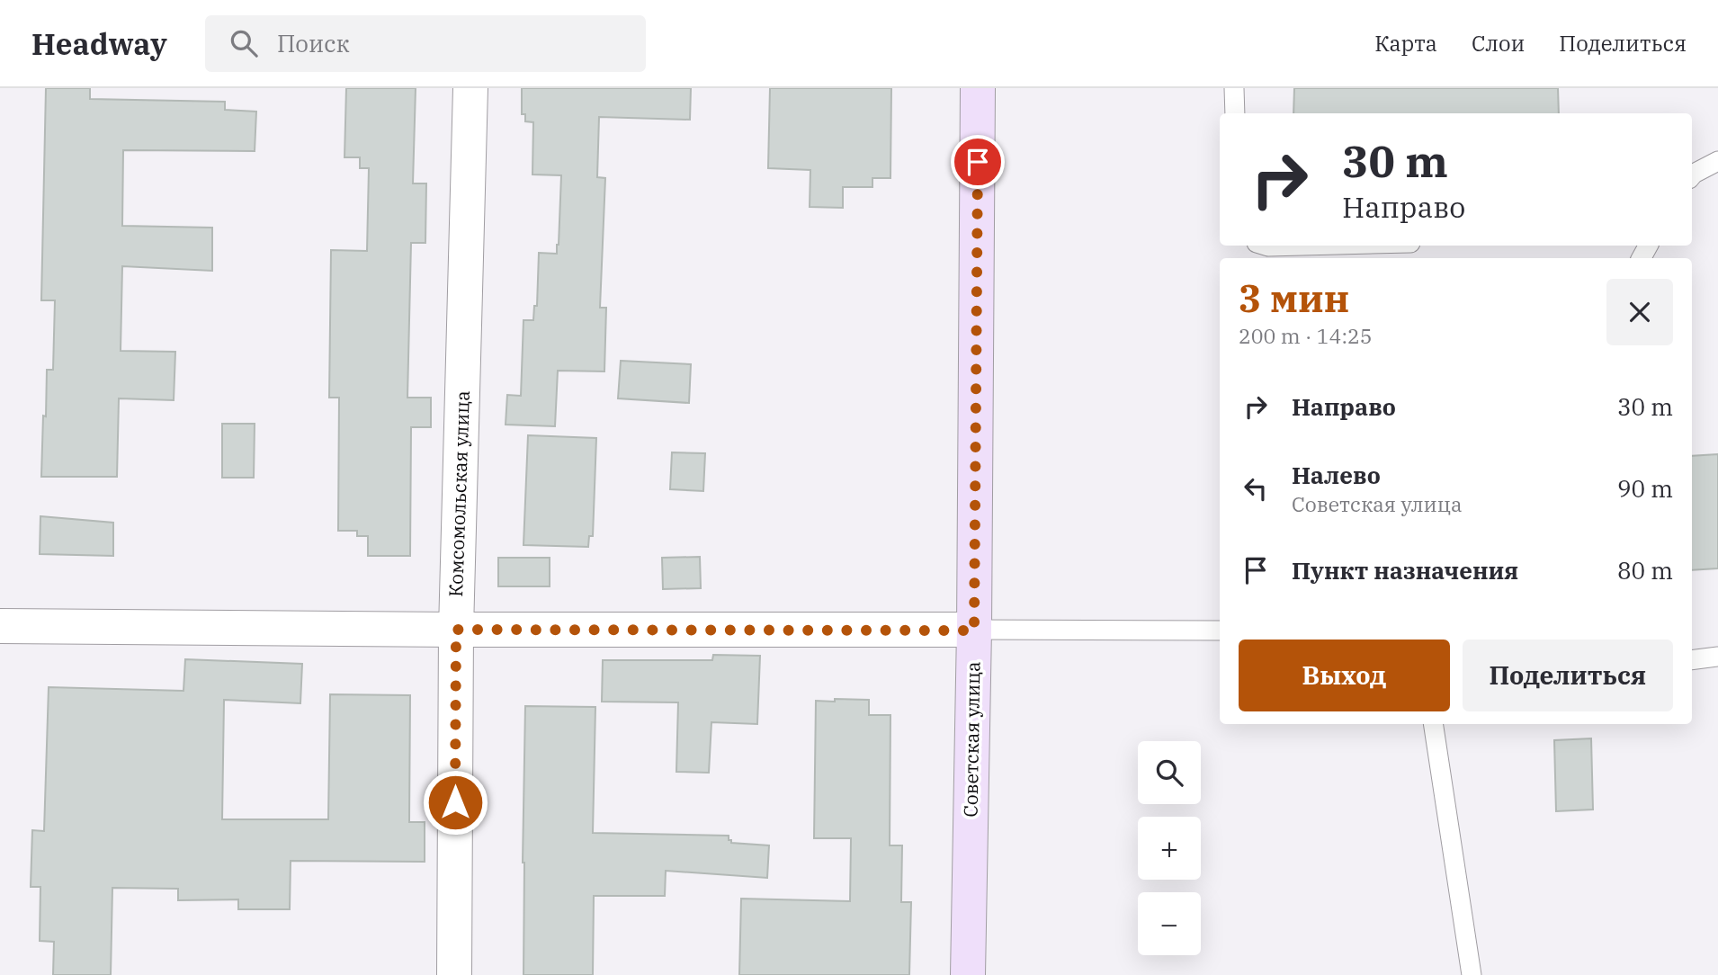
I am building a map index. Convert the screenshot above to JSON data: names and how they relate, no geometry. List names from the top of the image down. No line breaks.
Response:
{"streets":{"street":["Комсомольская улица","Советская улица"]},"page":{"header":"Headway","search":"Поиск","nav":["Карта","Слои","Поделиться"],"turn":["30 m","Направо"],"heading":["3 мин","200 m · 14:25"],"list":[{"name":"Направо","value":"30 m"},{"name":"Налево","note":"Советская улица","value":"90 m"},{"name":"Пункт назначения","value":"80 m"}],"buttons":["Выход","Поделиться"],"map_buttons":["+","−"]}}
